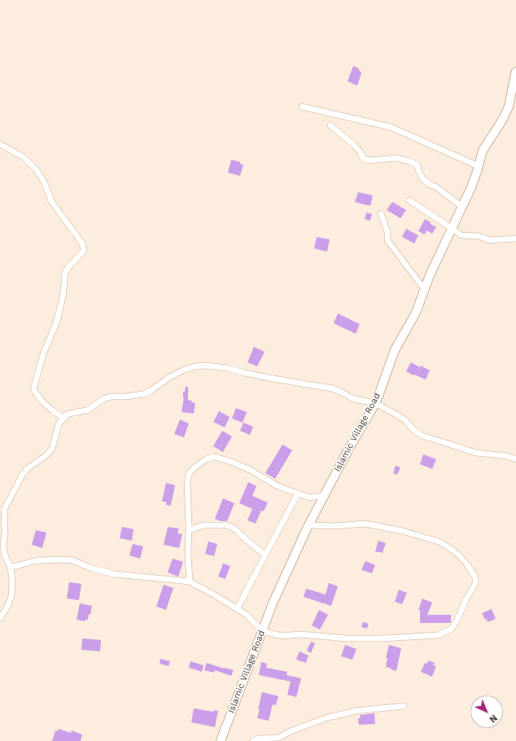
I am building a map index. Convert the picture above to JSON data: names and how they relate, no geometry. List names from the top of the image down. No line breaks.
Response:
{"streets":{"street":["Islamic Village Road"]},"north":"bottom right"}
